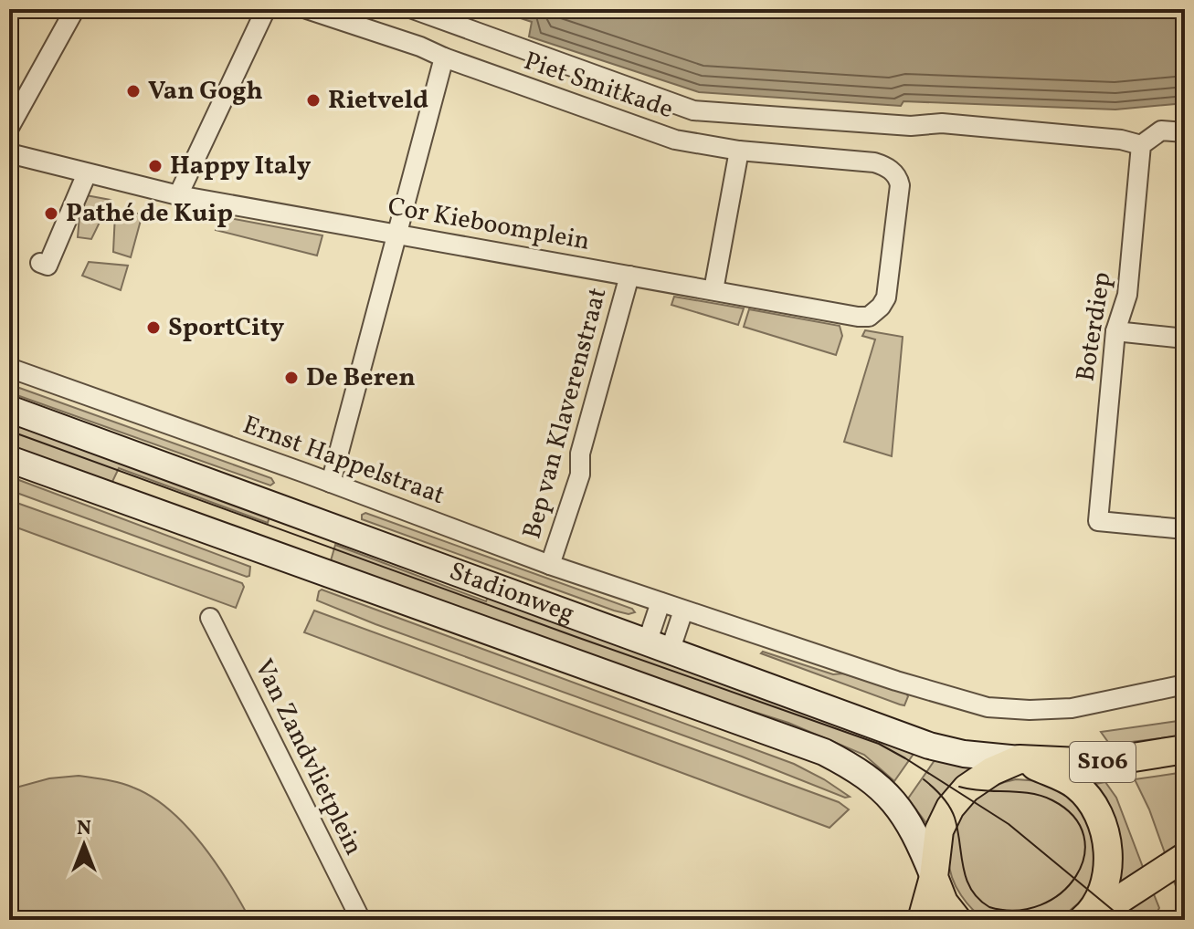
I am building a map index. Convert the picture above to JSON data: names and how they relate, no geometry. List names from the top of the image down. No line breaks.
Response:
{"streets":{"main road":["Stadionweg","S106"],"street":["Piet Smitkade","Cor Kieboomplein","Boterdiep","Bep van Klaverenstraat","Ernst Happelstraat","Van Zandvlietplein"]},"crossings":[["Piet Smitkade","Cor Kieboomplein"],["Piet Smitkade","Boterdiep"],["Cor Kieboomplein","Bep van Klaverenstraat"],["Bep van Klaverenstraat","Ernst Happelstraat"]],"places":["Van Gogh","Rietveld","Happy Italy","Pathé de Kuip","SportCity","De Beren"],"north":"top"}
